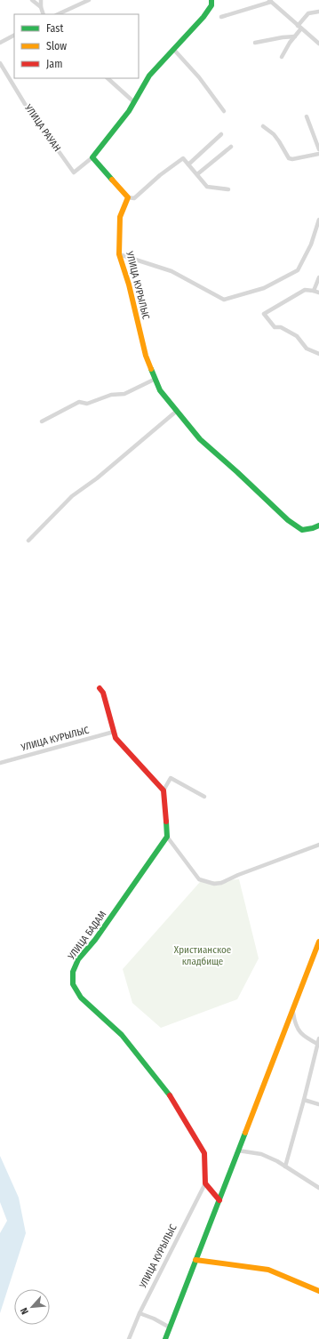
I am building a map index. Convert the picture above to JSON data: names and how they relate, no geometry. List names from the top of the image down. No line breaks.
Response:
{"streets":{"main road":["УЛИЦА КУРЫЛЫС","УЛИЦА БАДАМ"],"street":["УЛИЦА РАУАН"]},"crossings":[["УЛИЦА КУРЫЛЫС","УЛИЦА БАДАМ"]],"parks":["Христианское кладбище"],"legend":["Fast","Slow","Jam"],"north":"bottom left"}
